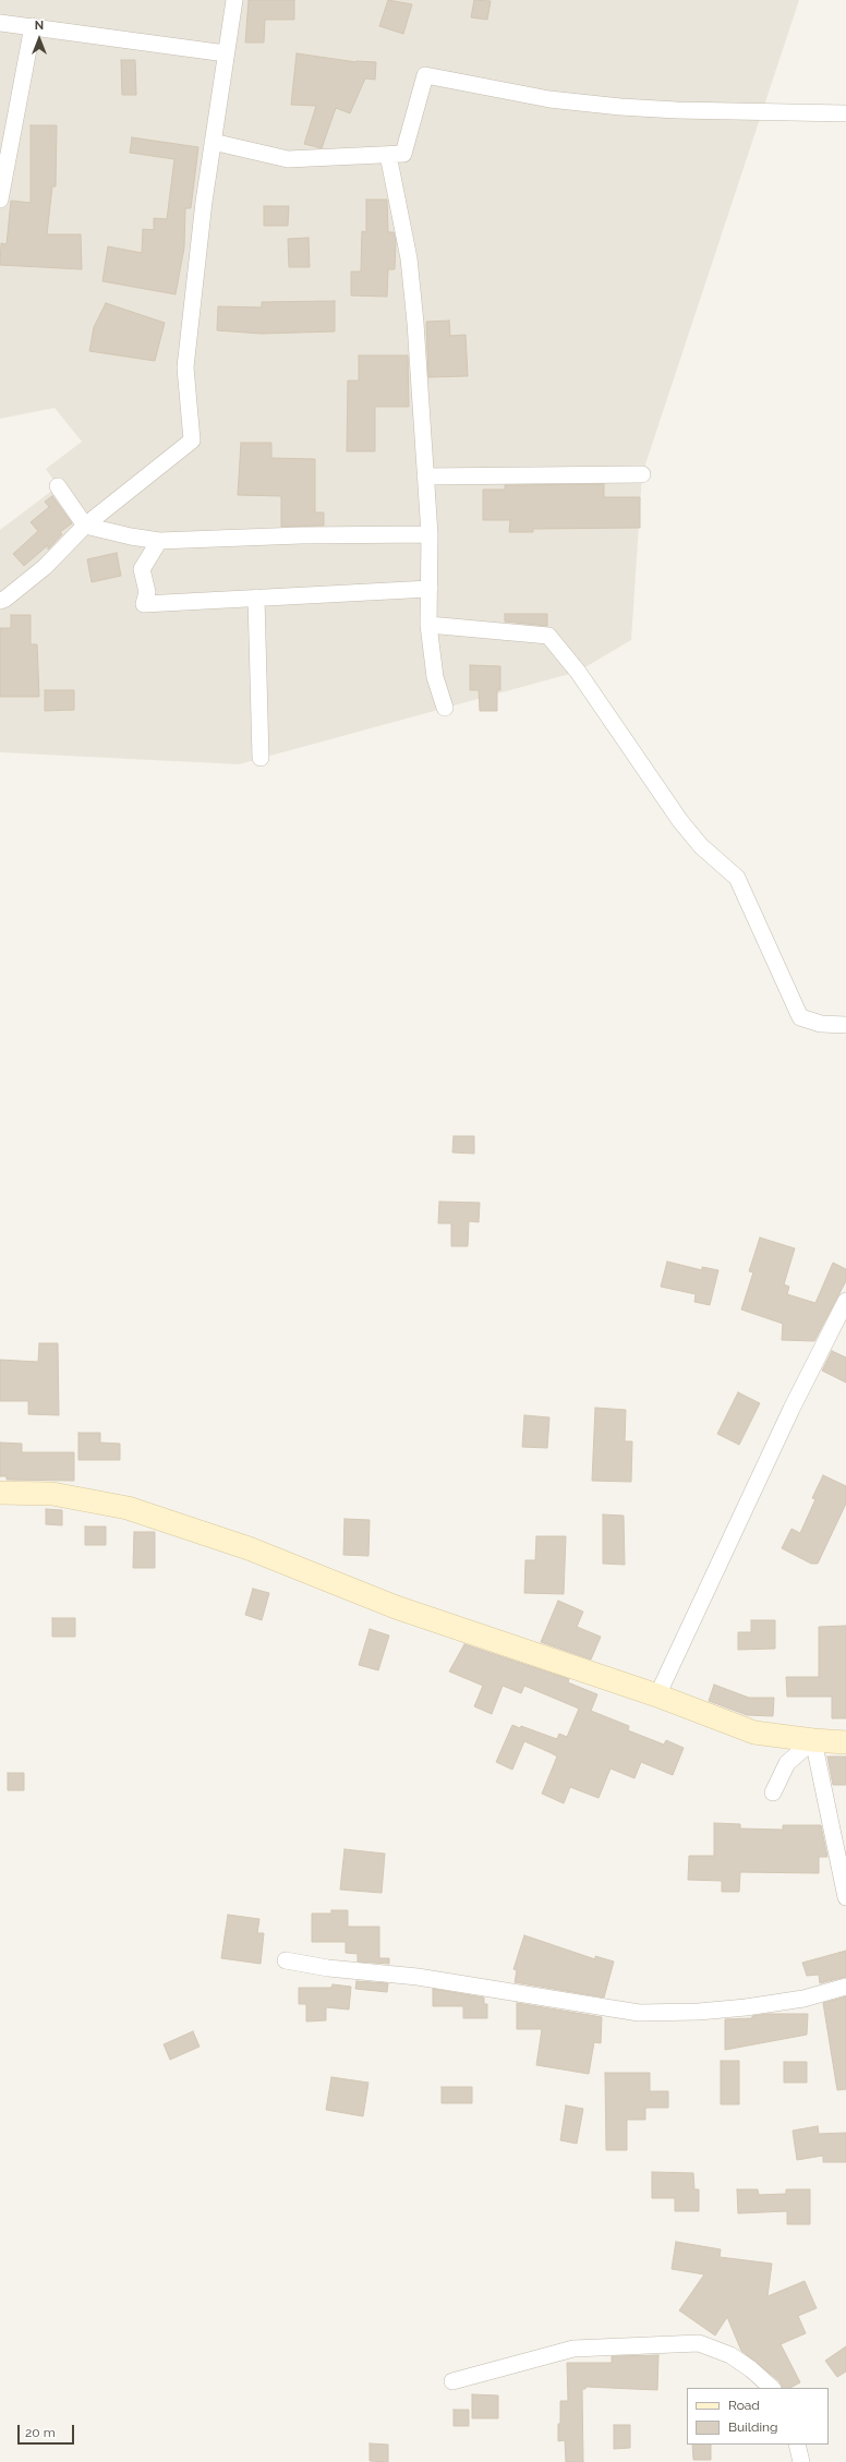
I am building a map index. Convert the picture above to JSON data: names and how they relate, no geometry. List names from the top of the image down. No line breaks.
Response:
{"legend":["Road","Building"],"scale_bar":"20 m","north":"top"}
